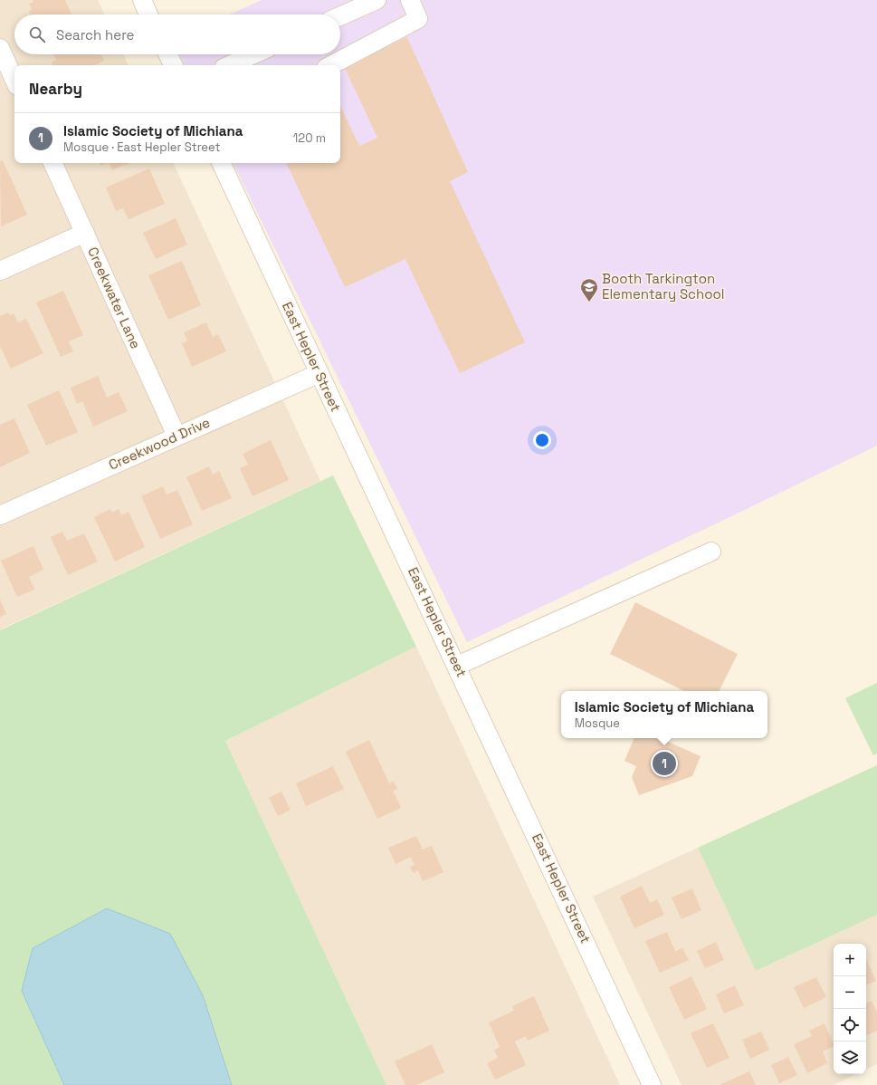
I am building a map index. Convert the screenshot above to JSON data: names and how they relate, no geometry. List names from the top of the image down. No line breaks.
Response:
{"streets":{"street":["Creekwater Lane","East Hepler Street","Creekwood Drive"]},"crossings":[["Creekwater Lane","Creekwood Drive"],["East Hepler Street","Creekwood Drive"]],"places":{"school or university":["Booth Tarkington Elementary School"]},"page":{"search":"Search here","heading":"Nearby","list":[{"mark":"1","name":"Islamic Society of Michiana","note":"Mosque · East Hepler Street","value":"120 m"}],"popup":["Islamic Society of Michiana","Mosque"],"pins":"1","map_buttons":["+","−"]}}
